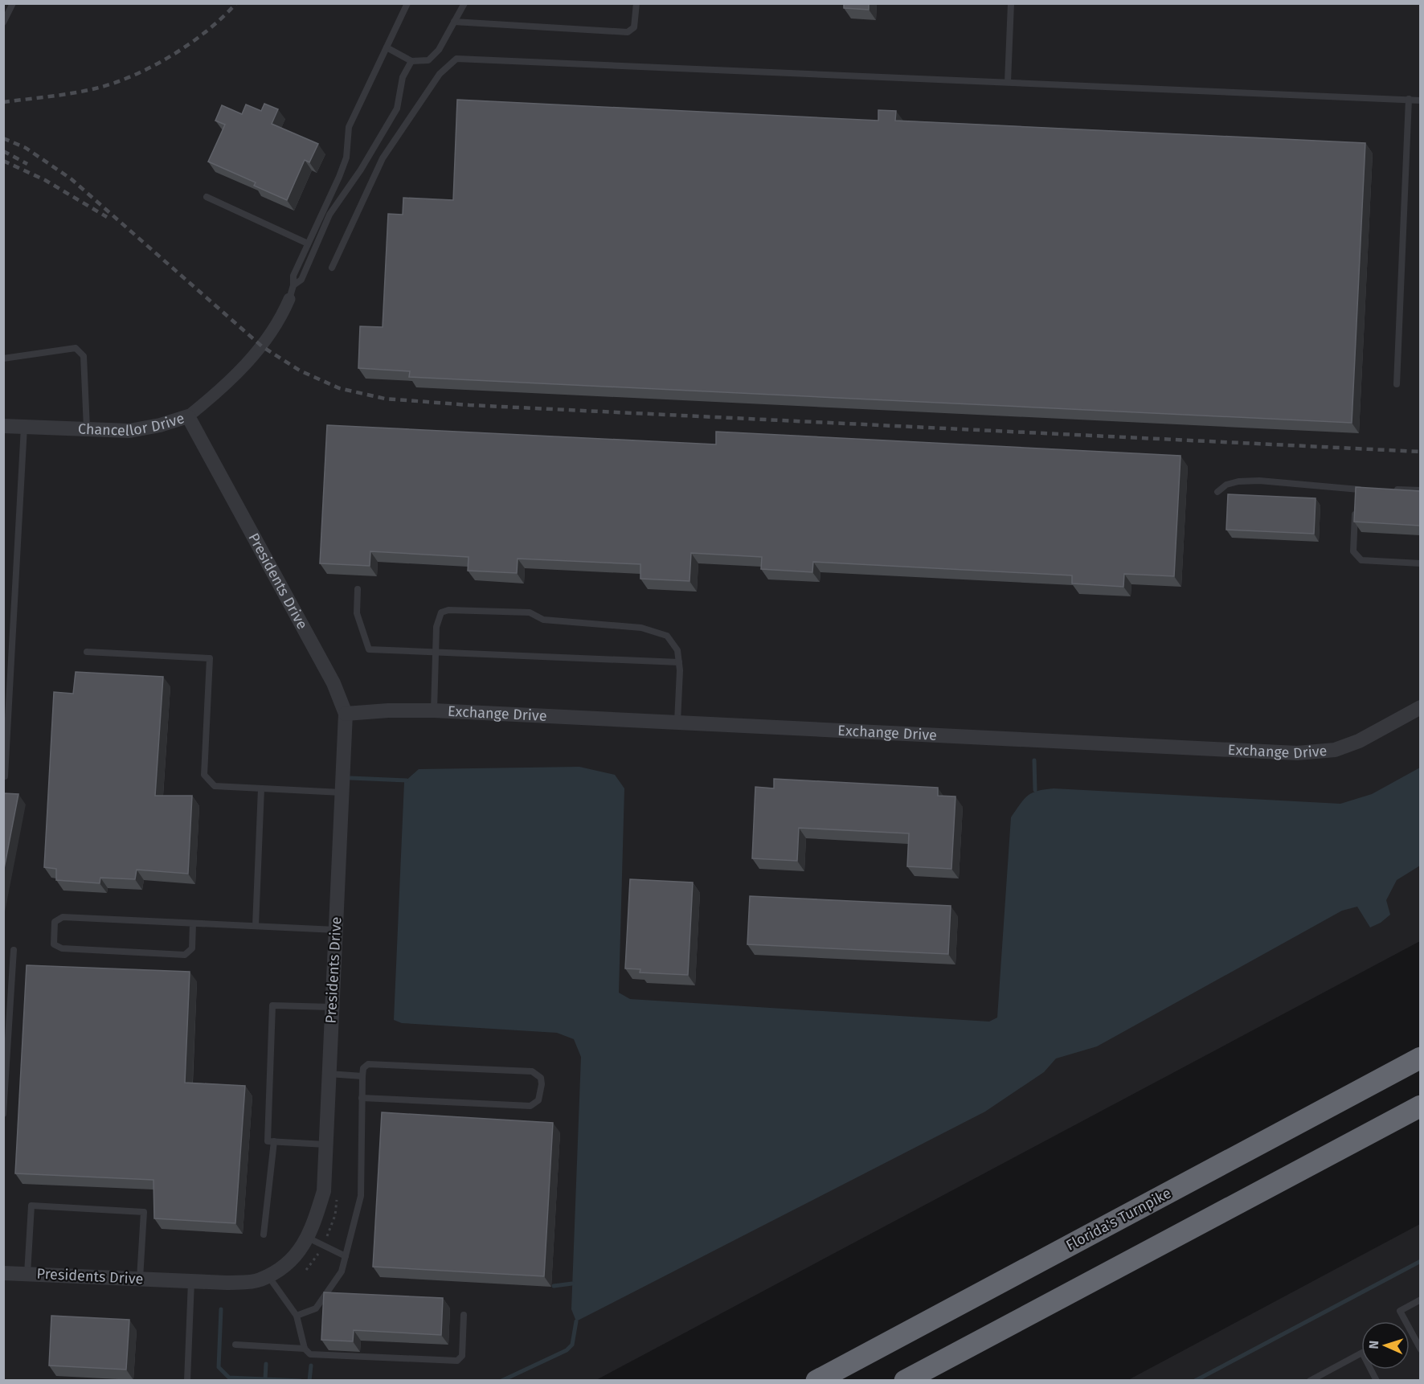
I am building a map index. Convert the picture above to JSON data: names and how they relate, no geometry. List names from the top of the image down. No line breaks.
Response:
{"streets":{"highway":["Florida's Turnpike"],"street":["Chancellor Drive","Presidents Drive","Exchange Drive"]},"crossings":[["Chancellor Drive","Presidents Drive"],["Presidents Drive","Exchange Drive"]],"north":"left"}
